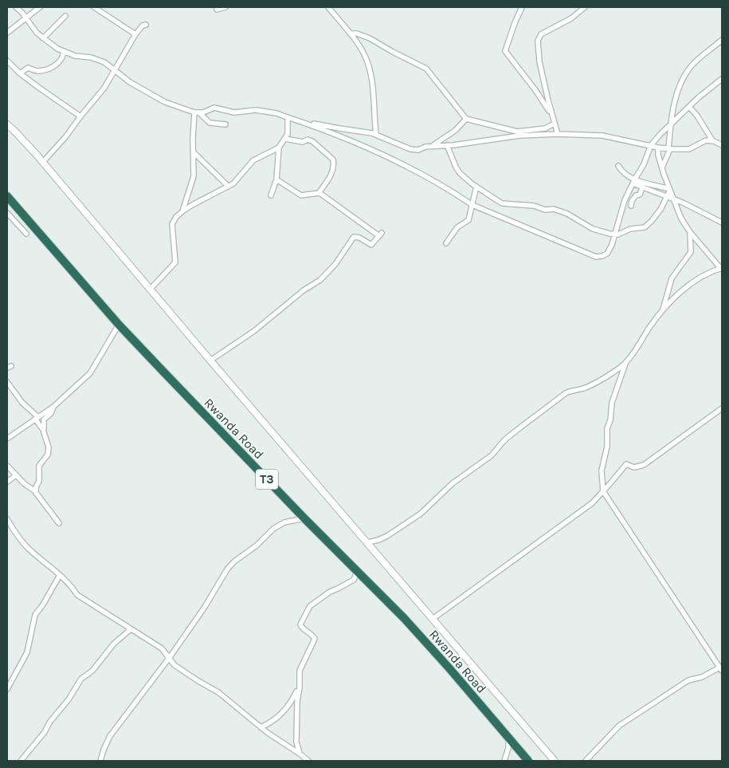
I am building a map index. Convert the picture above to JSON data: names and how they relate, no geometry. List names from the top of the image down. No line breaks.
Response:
{"streets":{"highway":["Rwanda Road","T3"]}}
